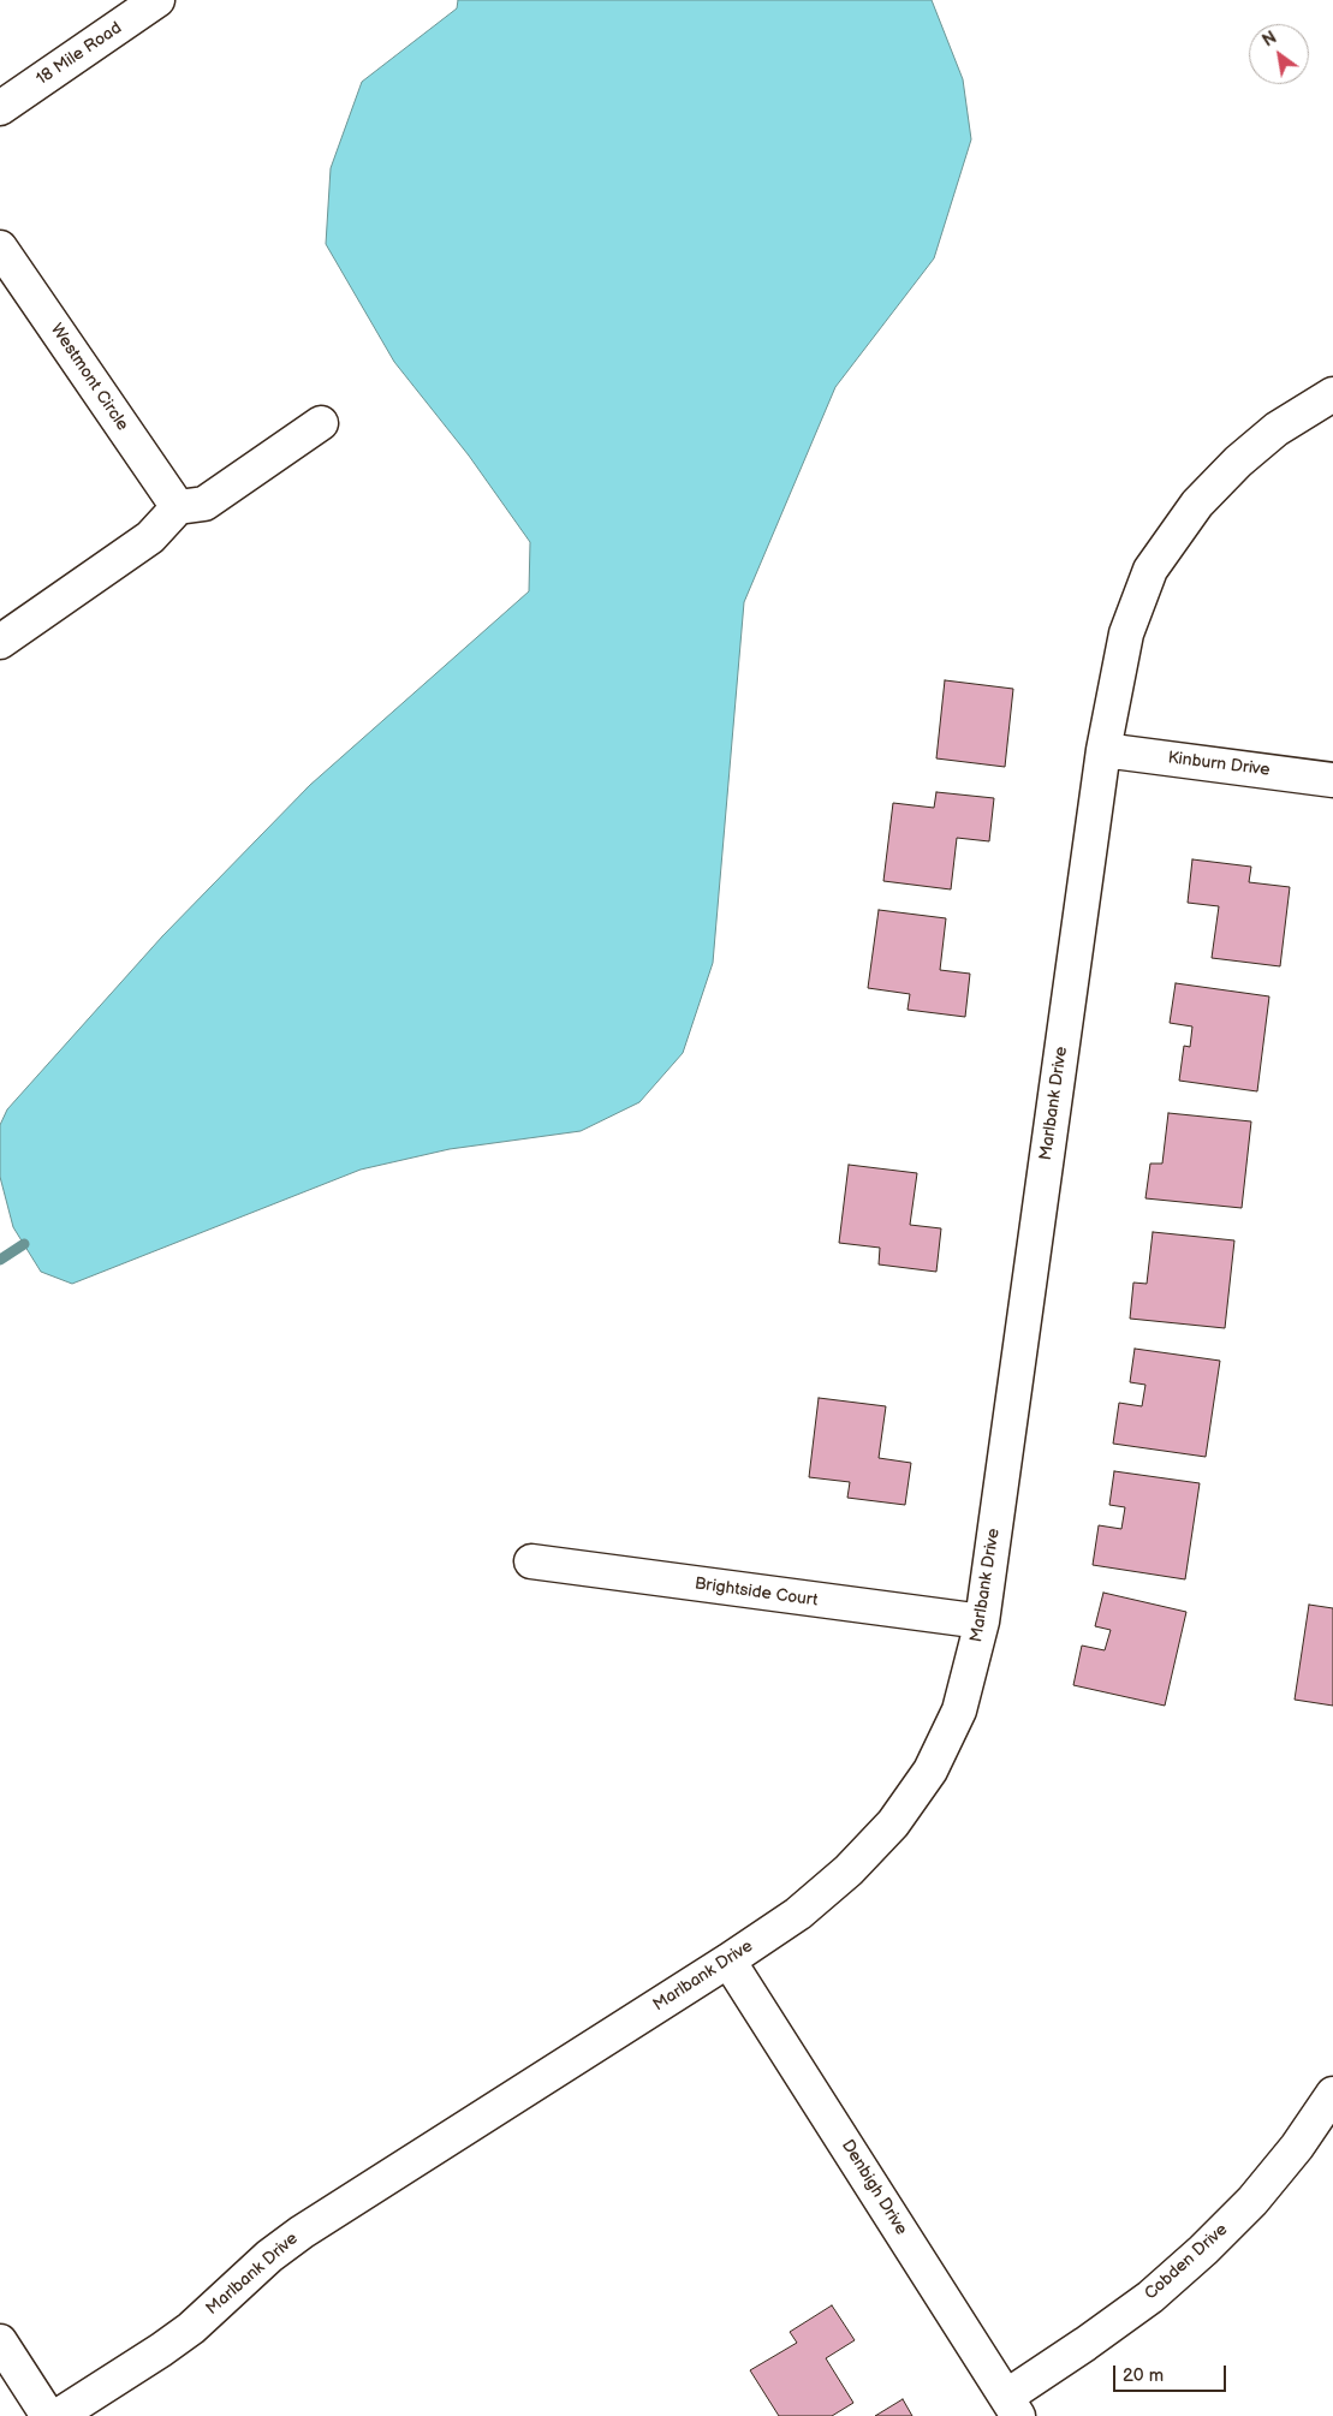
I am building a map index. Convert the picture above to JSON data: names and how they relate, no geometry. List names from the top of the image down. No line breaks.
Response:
{"streets":{"street":["18 Mile Road","Westmont Circle","Kinburn Drive","Marlbank Drive","Brightside Court","Denbigh Drive","Cobden Drive"]},"crossings":[["Kinburn Drive","Marlbank Drive"],["Marlbank Drive","Brightside Court"],["Marlbank Drive","Denbigh Drive"],["Denbigh Drive","Cobden Drive"]],"scale_bar":"20 m","north":"top left"}
